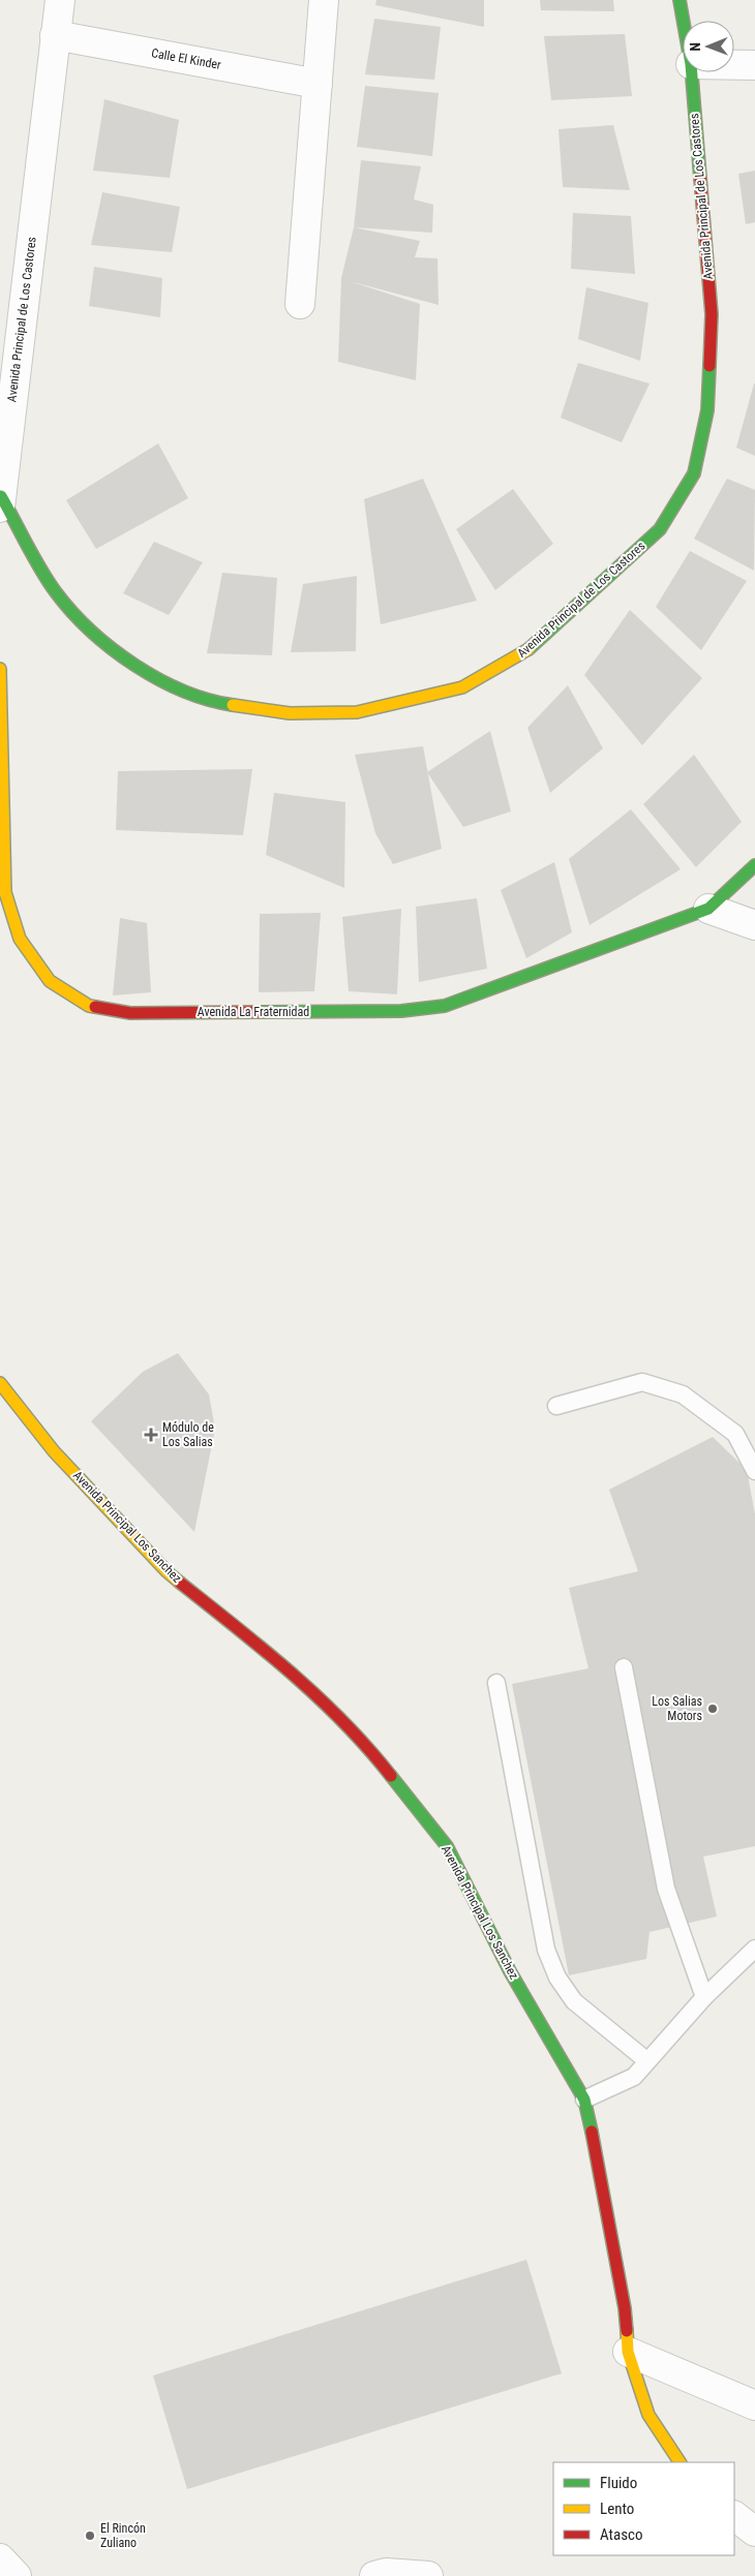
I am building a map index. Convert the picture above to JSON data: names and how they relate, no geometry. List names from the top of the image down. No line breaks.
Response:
{"streets":{"street":["Calle El Kinder","Avenida Principal de Los Castores","Avenida La Fraternidad","Avenida Principal Los Sanchez"]},"crossings":[["Calle El Kinder","Avenida Principal de Los Castores"]],"places":{"health":["Módulo de Los Salias"],"other":["Los Salias Motors","El Rincón Zuliano"]},"legend":["Fluido","Lento","Atasco"],"north":"left"}
